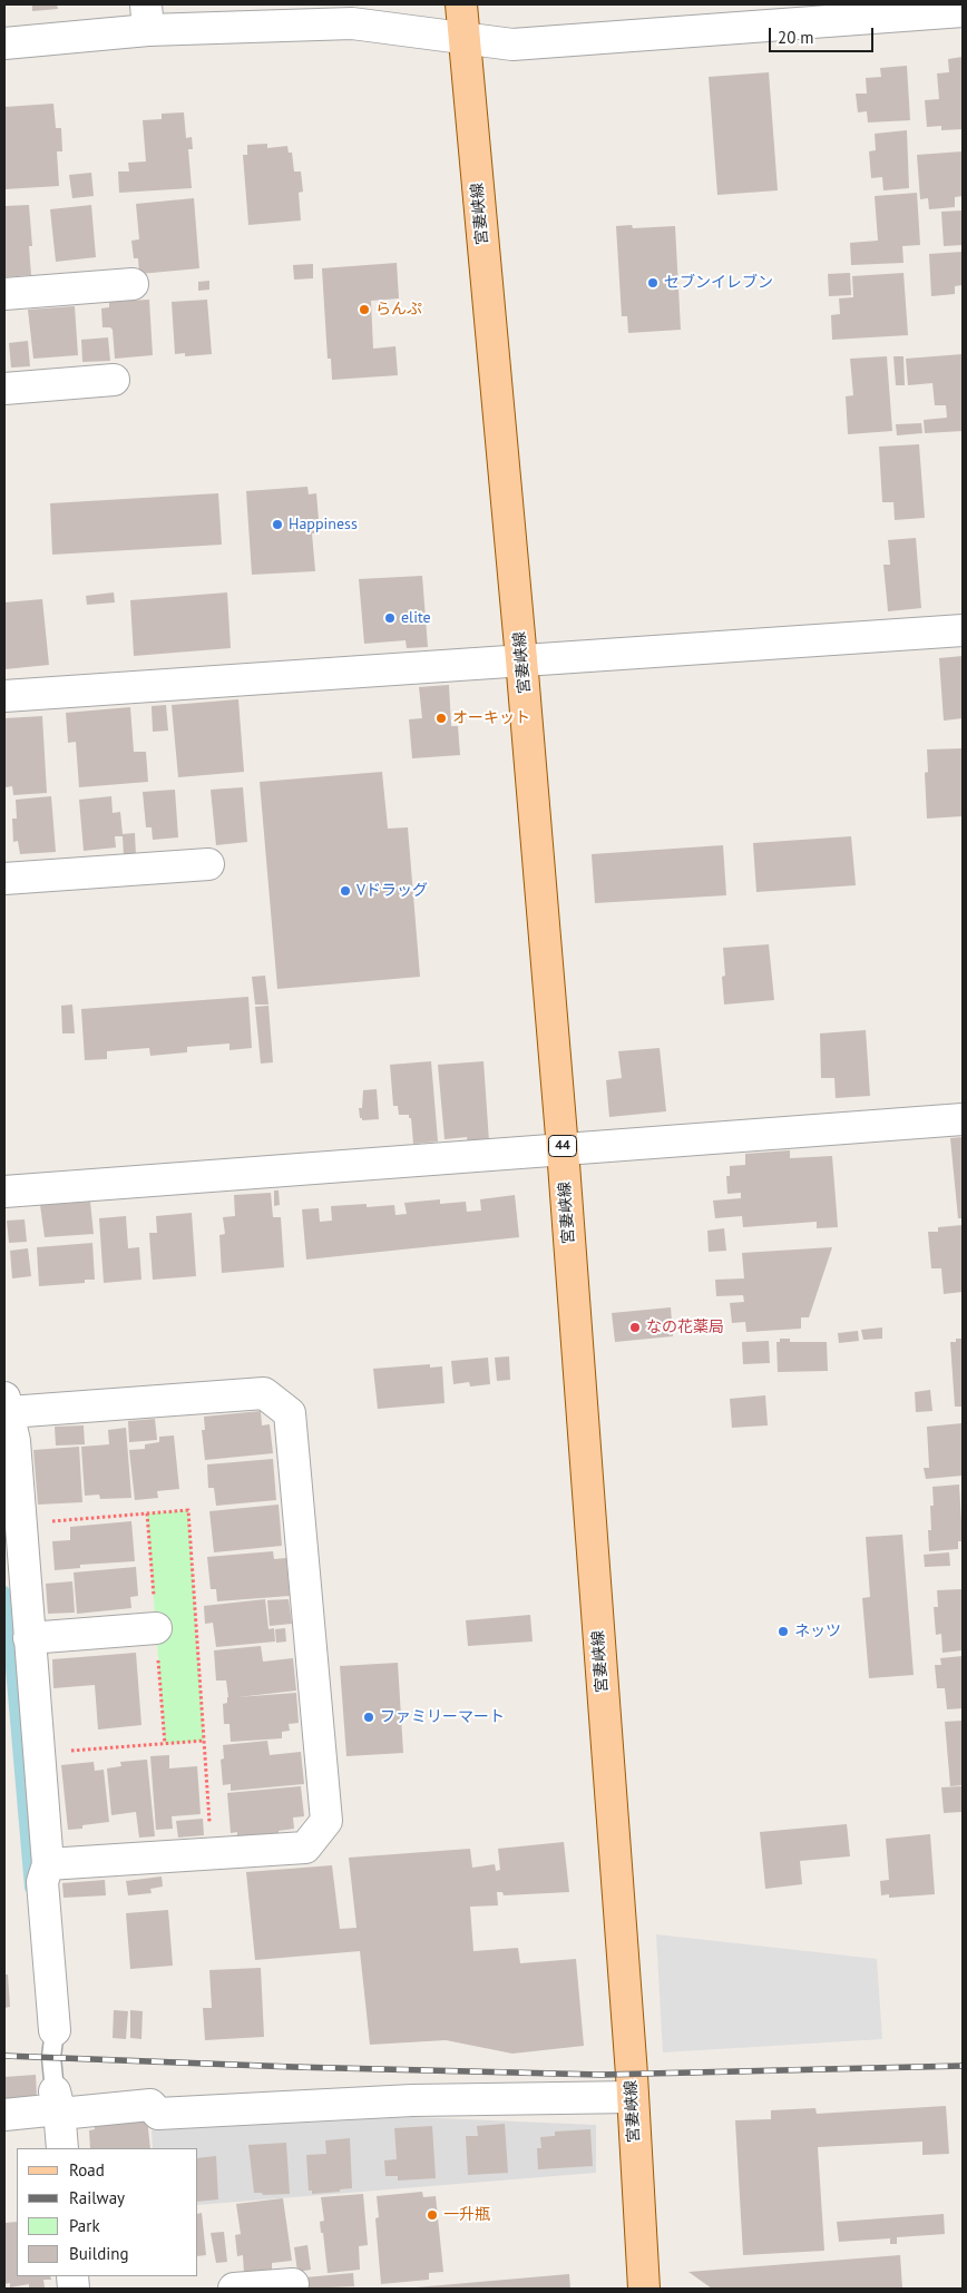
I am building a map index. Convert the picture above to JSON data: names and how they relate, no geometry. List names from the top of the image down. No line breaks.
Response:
{"streets":{"main road":["宮妻峡線","44"]},"places":["セブンイレブン","らんぷ","Happiness","elite","オーキット","Vドラッグ","なの花薬局","ネッツ","ファミリーマート","一升瓶"],"legend":["Road","Railway","Park","Building"],"scale_bar":"20 m"}
